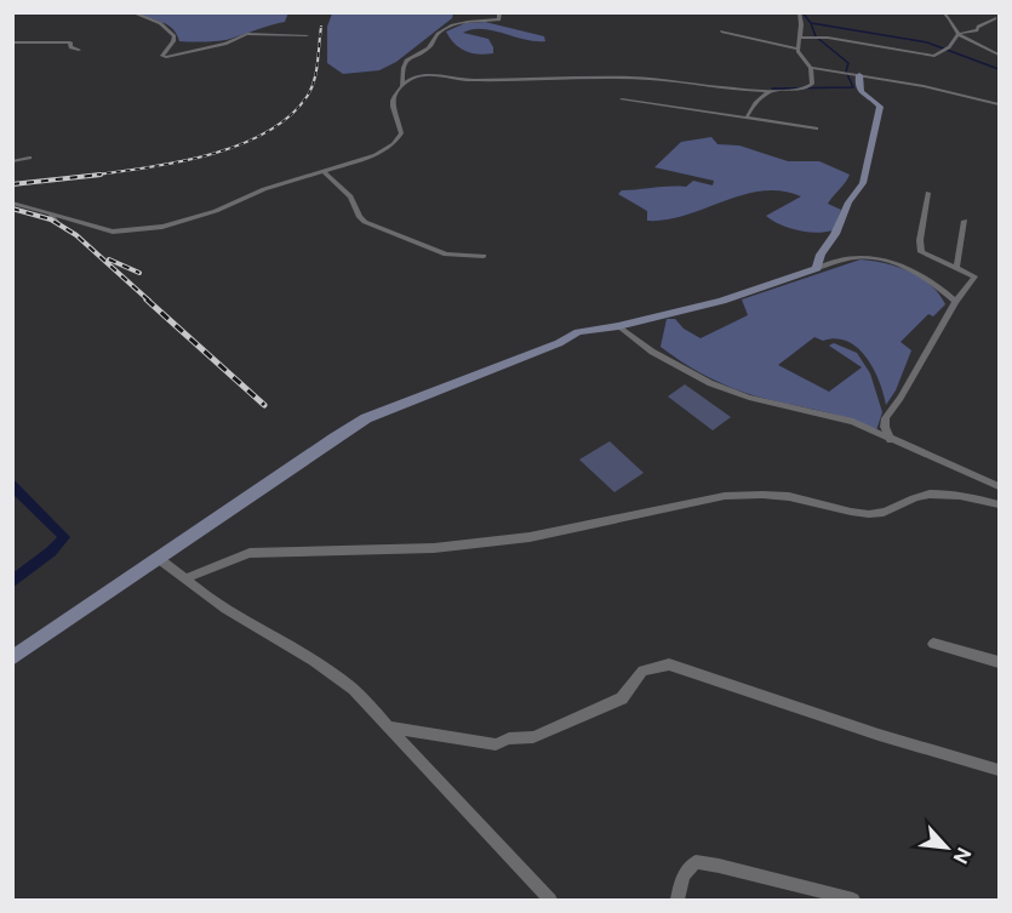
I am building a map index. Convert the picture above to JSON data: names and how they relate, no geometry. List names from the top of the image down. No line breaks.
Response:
{"north":"bottom right"}
